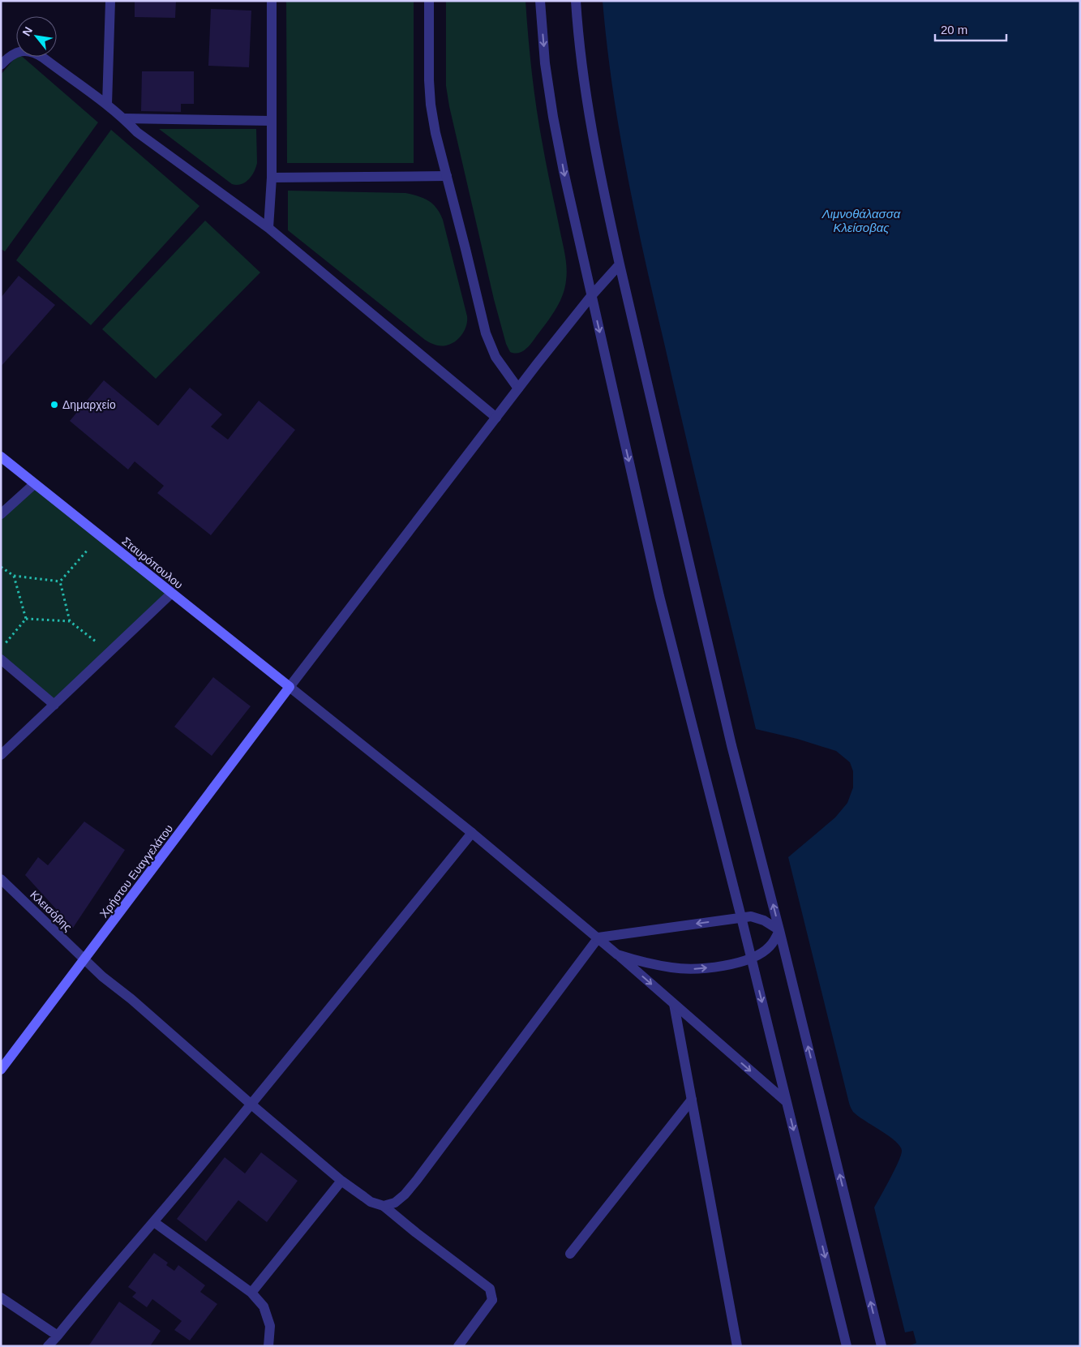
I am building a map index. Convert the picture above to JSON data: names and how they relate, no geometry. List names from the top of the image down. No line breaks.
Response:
{"streets":{"main road":["Σταυρόπουλου","Χρήστου Ευαγγελάτου"],"street":["Κλεισόβης"]},"crossings":[["Σταυρόπουλου","Χρήστου Ευαγγελάτου"],["Χρήστου Ευαγγελάτου","Κλεισόβης"]],"water":["Λιμνοθάλασσα Κλείσοβας"],"places":["Δημαρχείο"],"scale_bar":"20 m","north":"top left"}
